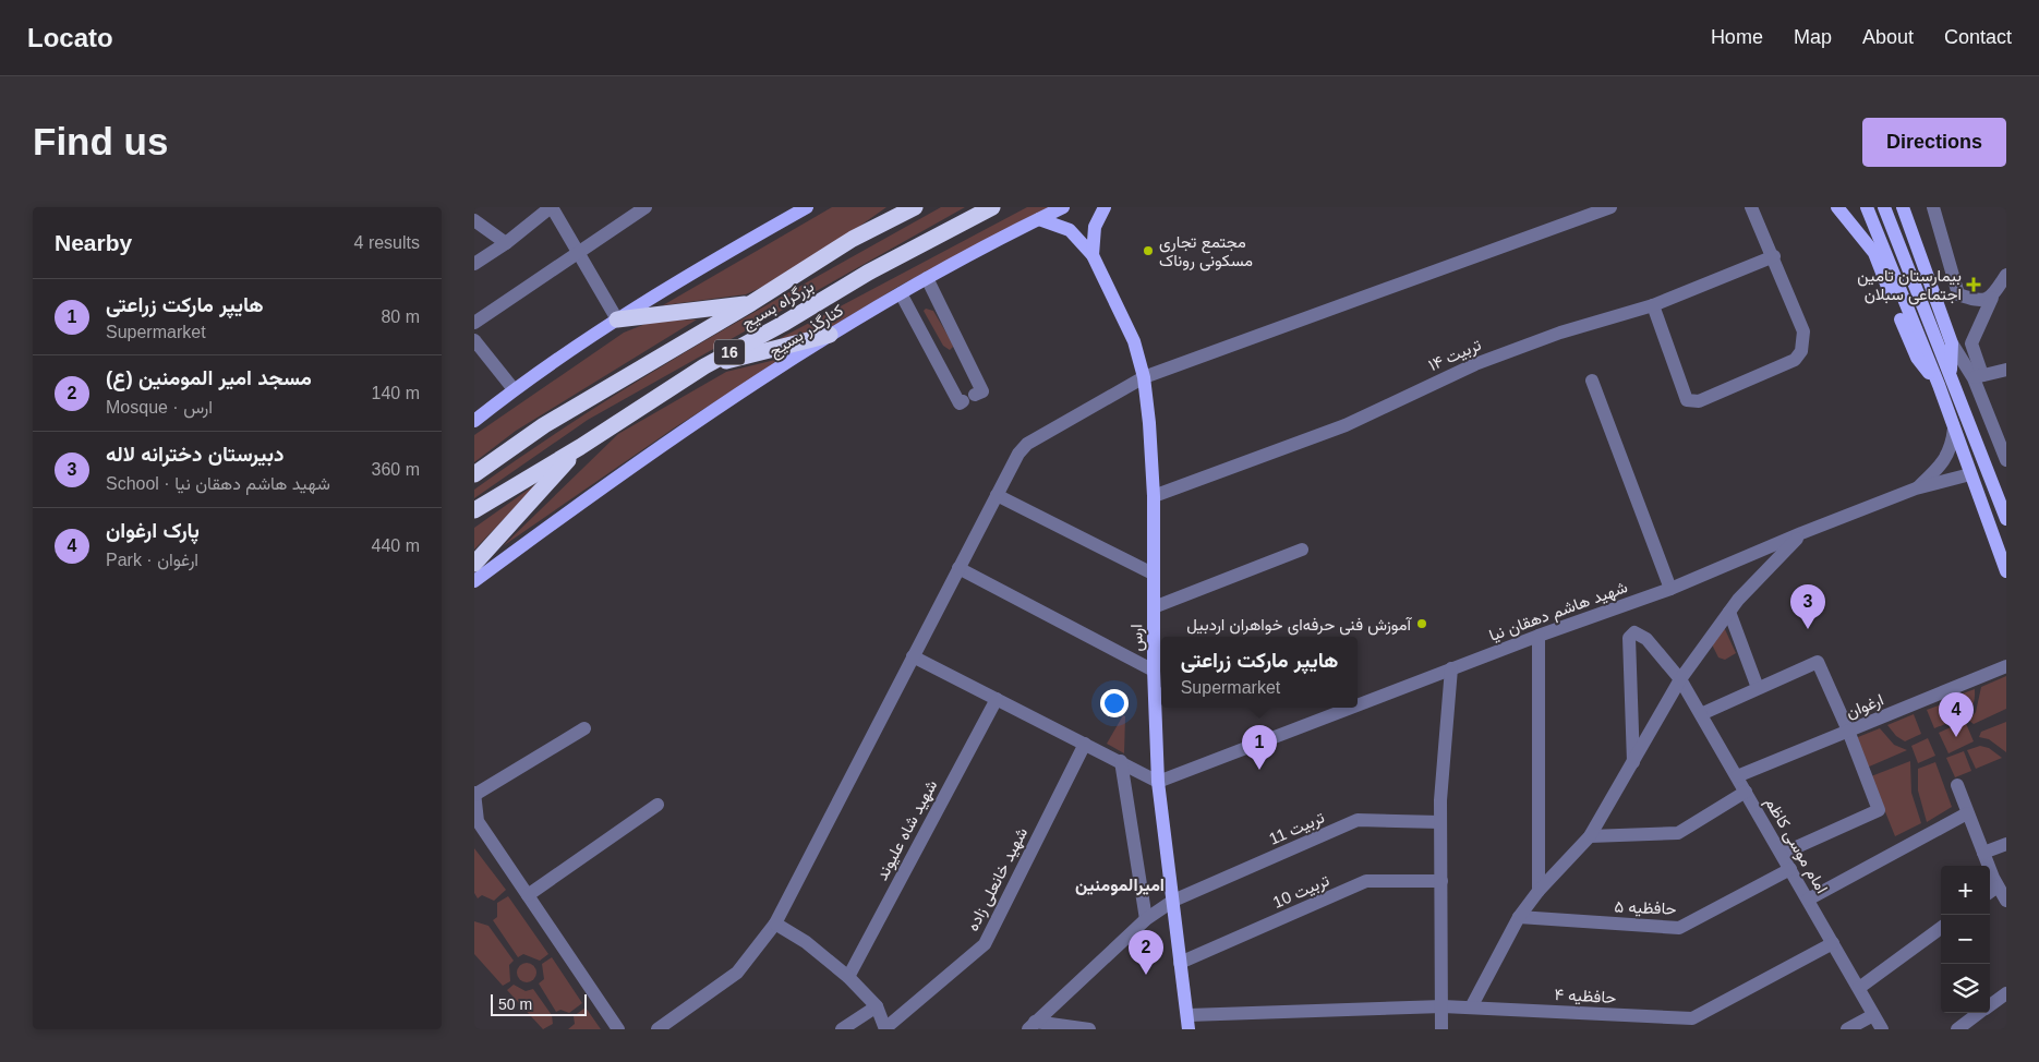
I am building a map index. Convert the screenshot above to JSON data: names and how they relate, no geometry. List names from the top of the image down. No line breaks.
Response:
{"streets":{"highway":["بزرگراه بسیج","16"],"main road":["کنارگذر بسیج","ارس"],"street":["تربیت ۱۴","شهید هاشم دهقان نیا","ارغوان","تربیت 11","شهید شاه علیوند","امام موسی کاظم","شهید خانعلی زاده","تربیت 10","حافظیه ۵","حافظیه ۴"]},"crossings":[["تربیت ۱۴","ارس"],["شهید هاشم دهقان نیا","ارس"],["ارس","تربیت 11"],["ارس","تربیت 10"],["ارس","حافظیه ۴"],["ارغوان","امام موسی کاظم"],["امام موسی کاظم","حافظیه ۵"],["امام موسی کاظم","حافظیه ۴"]],"districts":["امیرالمومنین"],"places":{"other":["مجتمع تجاری مسکونی روناک","آموزش فنی حرفه‌ای خواهران اردبیل"],"health":["بیمارستان تامین اجتماعی سبلان"]},"scale_bar":"50 m","page":{"header":"Locato","nav":["Home","Map","About","Contact"],"buttons":"Directions","title":"Find us","heading":["Nearby","4 results"],"list":[{"mark":"1","name":"هایپر مارکت زراعتی","note":"Supermarket","value":"80 m"},{"mark":"2","name":"مسجد امیر المومنین (ع)","note":"Mosque · ارس","value":"140 m"},{"mark":"3","name":"دبیرستان دخترانه لاله","note":"School · شهید هاشم دهقان نیا","value":"360 m"},{"mark":"4","name":"پارک ارغوان","note":"Park · ارغوان","value":"440 m"}],"pins":["3","4","1","2"],"popup":["هایپر مارکت زراعتی","Supermarket"],"map_buttons":["+","−"],"scale":"50 m"}}
